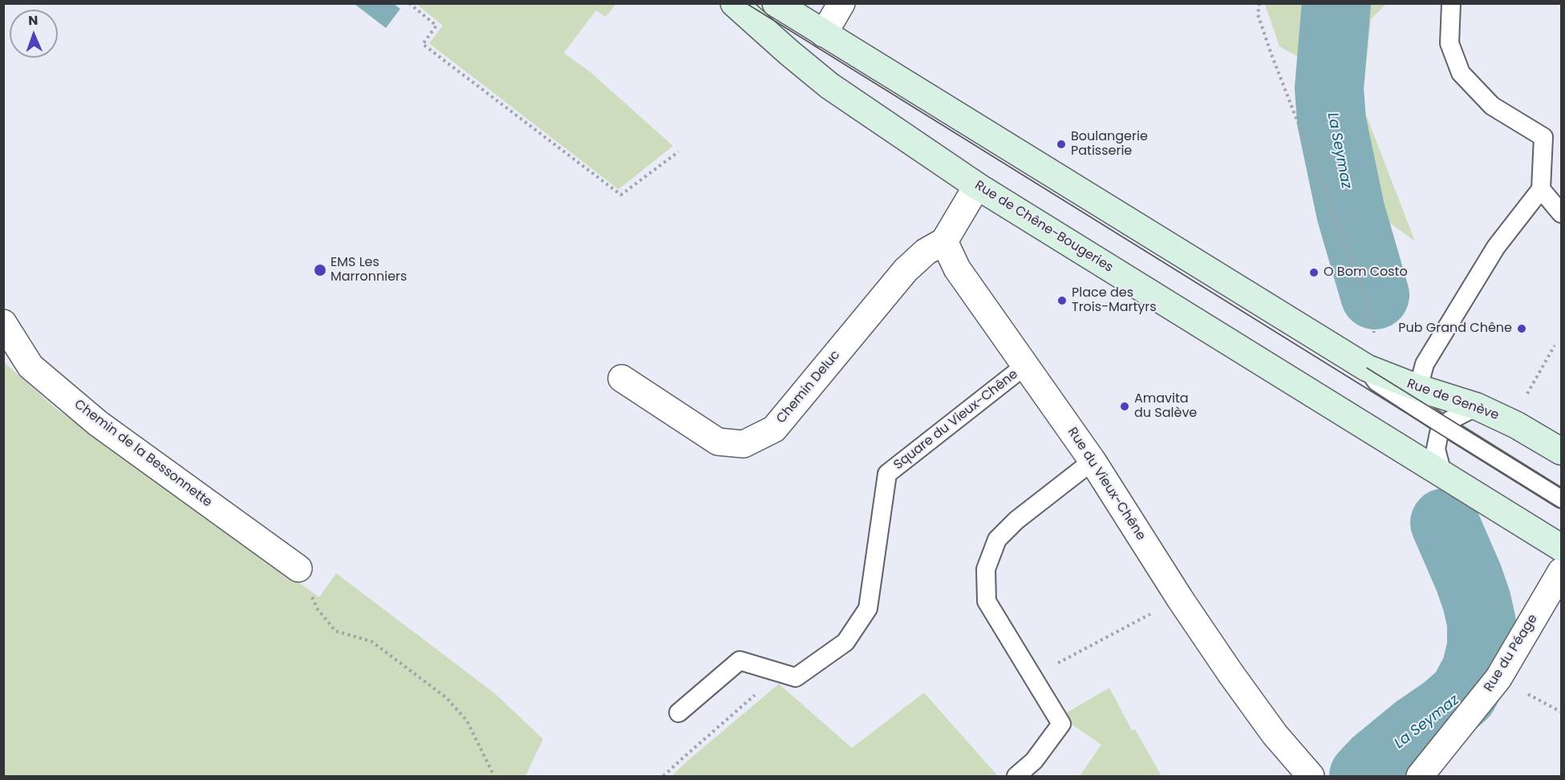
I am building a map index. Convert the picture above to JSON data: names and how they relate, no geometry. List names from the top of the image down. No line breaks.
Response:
{"streets":{"main road":["Rue de Chêne-Bougeries","Rue de Genève"],"street":["Chemin Deluc","Chemin de la Bessonnette","Rue du Vieux-Chêne","Rue du Péage"],"lane":["Square du Vieux-Chêne"]},"crossings":[["Chemin Deluc","Rue du Vieux-Chêne"],["Square du Vieux-Chêne","Rue du Vieux-Chêne"]],"water":["La Seymaz"],"places":["Boulangerie Patisserie","EMS Les Marronniers","O Bom Costo","Place des Trois-Martyrs","Pub Grand Chêne","Amavita du Salève"],"north":"top"}
